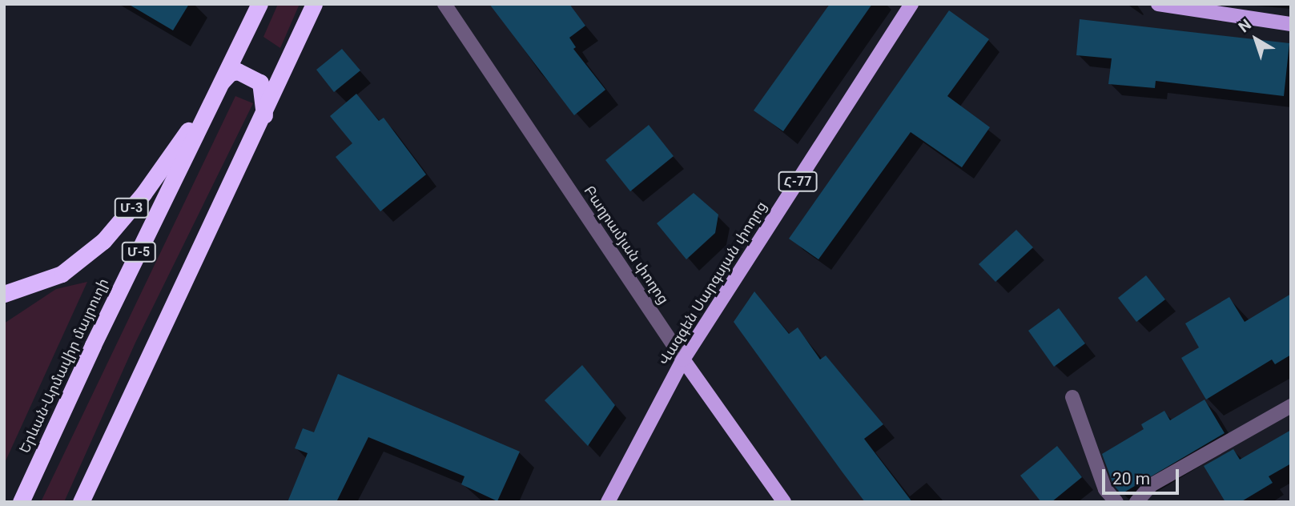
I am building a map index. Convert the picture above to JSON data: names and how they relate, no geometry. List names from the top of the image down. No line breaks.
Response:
{"streets":{"highway":["Մ-3","Մ-5","Երևան-Արմավիր մայրուղի"],"main road":["Հ-77","Բաղրամյան փողոց","Վազգեն Սարգսյան փողոց"]},"crossings":[["Մ-3","Երևան-Արմավիր մայրուղի"],["Բաղրամյան փողոց","Վազգեն Սարգսյան փողոց"]],"scale_bar":"20 m","north":"top left"}
